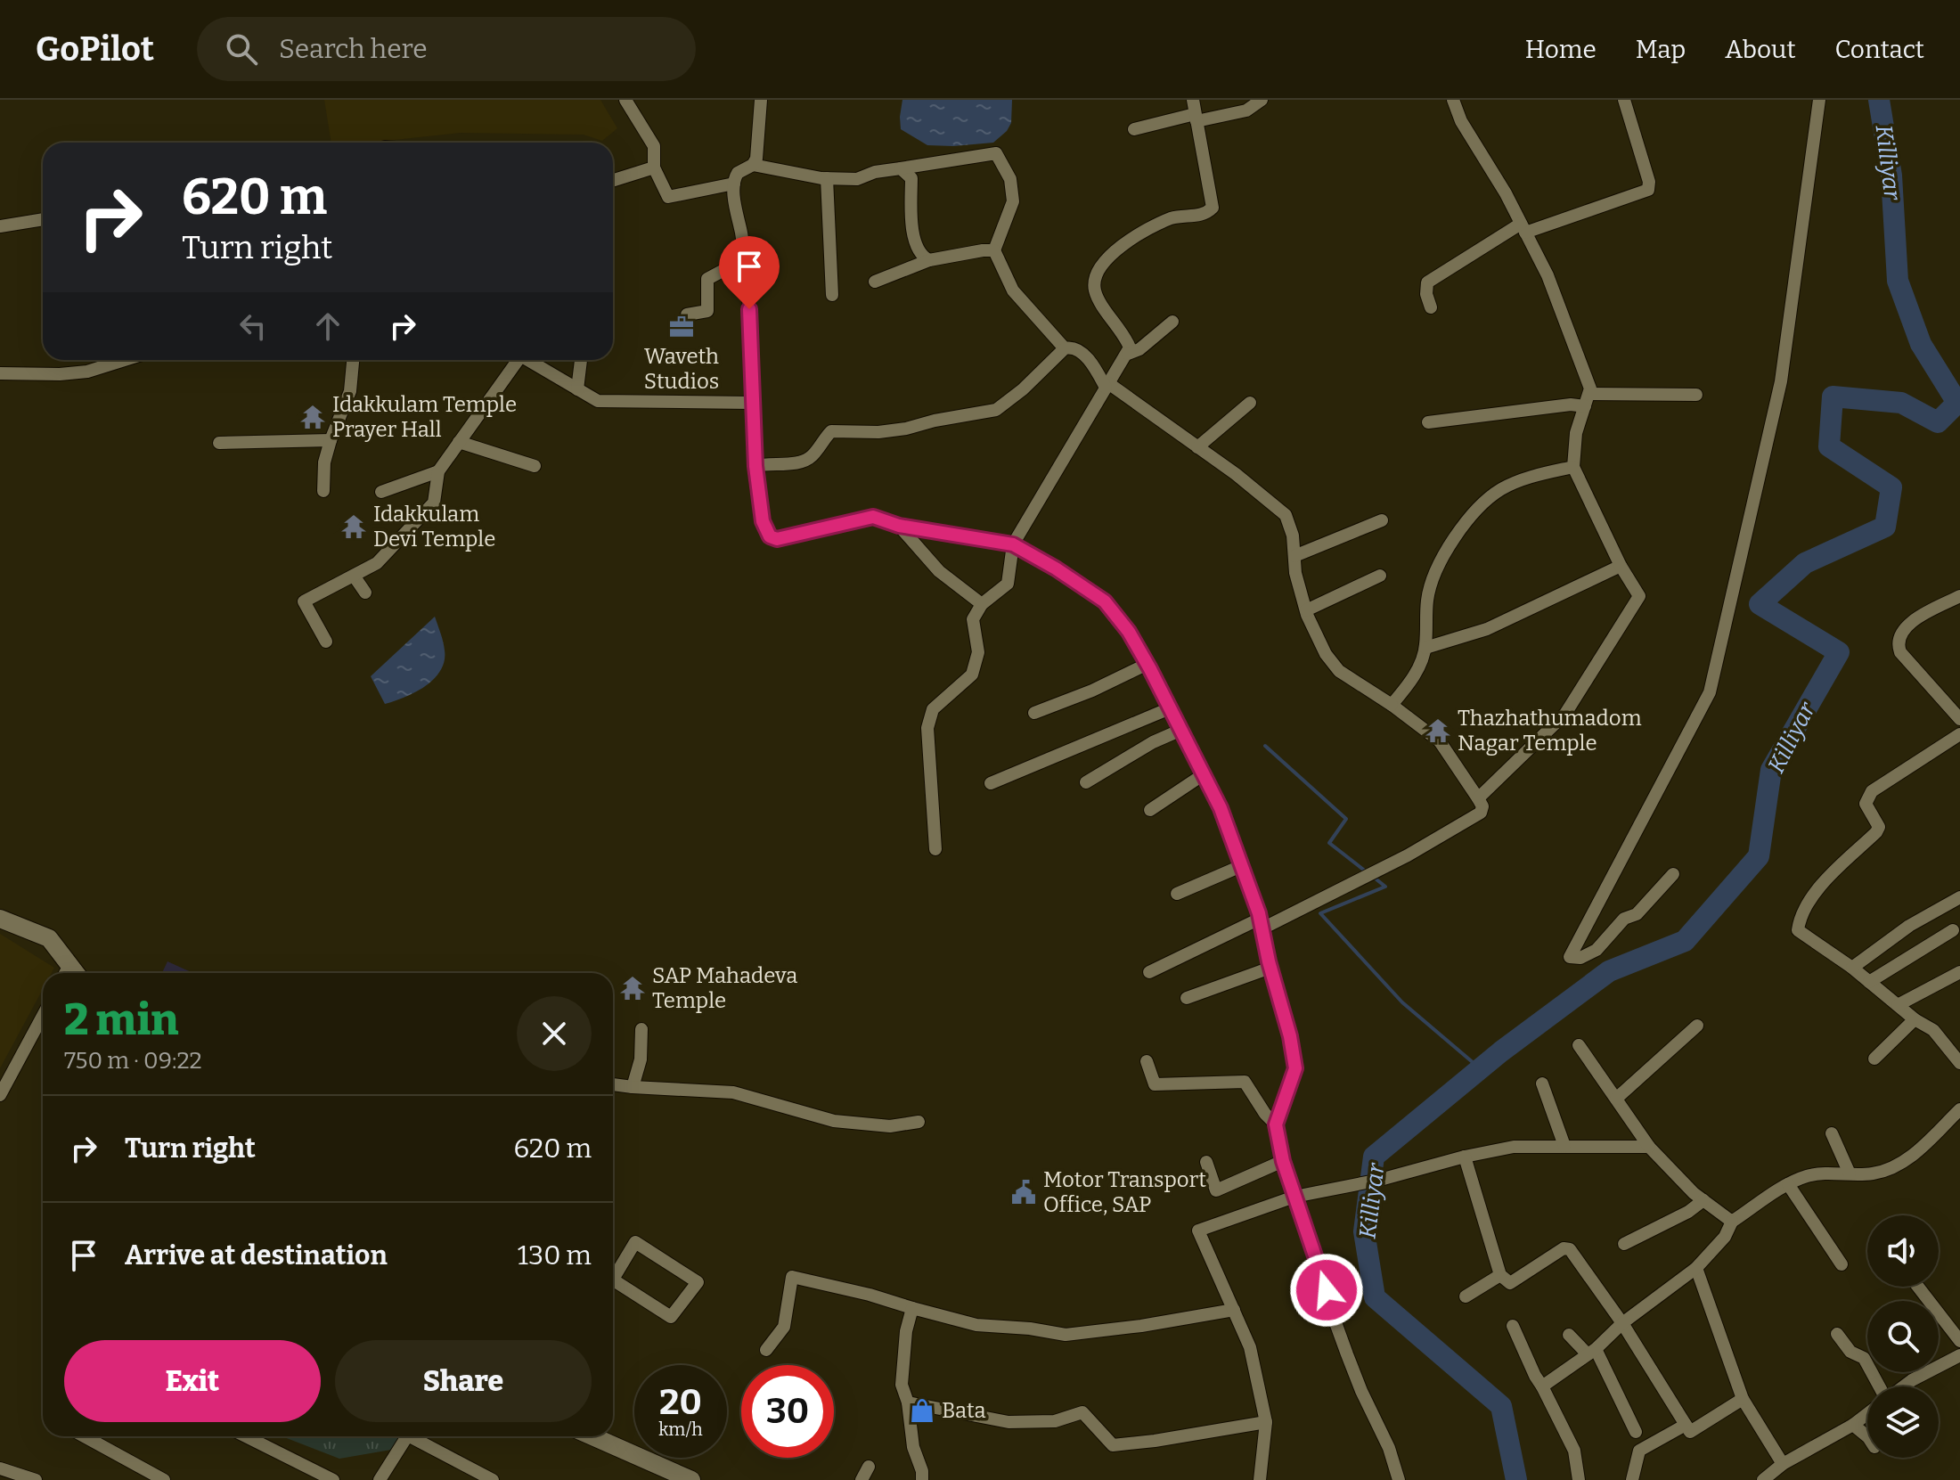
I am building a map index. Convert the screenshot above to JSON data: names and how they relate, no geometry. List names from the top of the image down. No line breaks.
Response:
{"water":["Killiyar"],"places":{"office":["Waveth Studios"],"temple":["Idakkulam Temple Prayer Hall","Idakkulam Devi Temple","Thazhathumadom Nagar Temple","SAP Mahadeva Temple"],"public building":["Motor Transport Office, SAP"],"shop":["Bata"]},"page":{"header":"GoPilot","search":"Search here","nav":["Home","Map","About","Contact"],"turn":["620 m","Turn right"],"heading":["2 min","750 m · 09:22"],"list":[{"name":"Turn right","value":"620 m"},{"name":"Arrive at destination","value":"130 m"}],"buttons":["Exit","Share"],"speed":"20 km/h","limit":"30"}}
